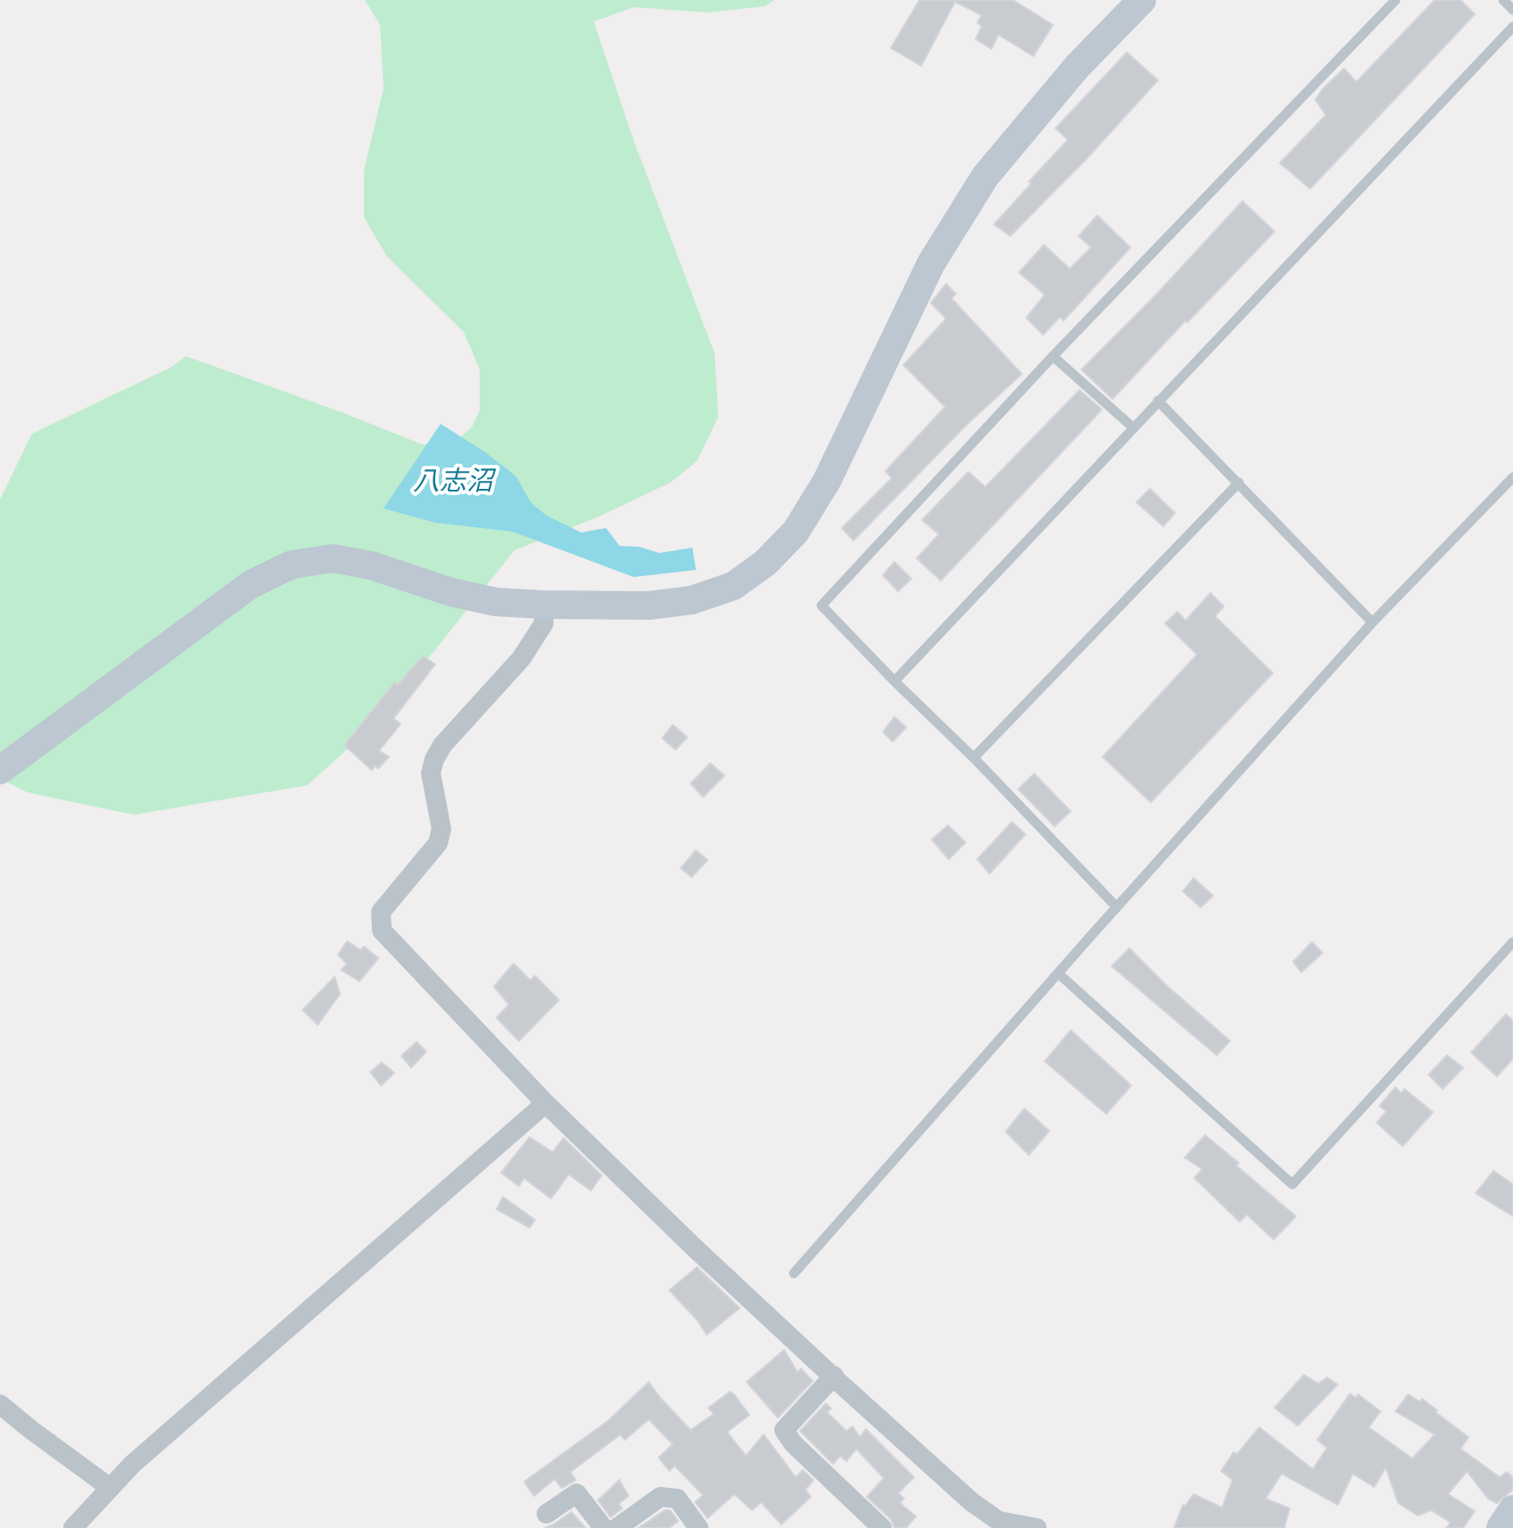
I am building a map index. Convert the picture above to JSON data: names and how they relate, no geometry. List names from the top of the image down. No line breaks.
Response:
{"water":["八志沼"]}
